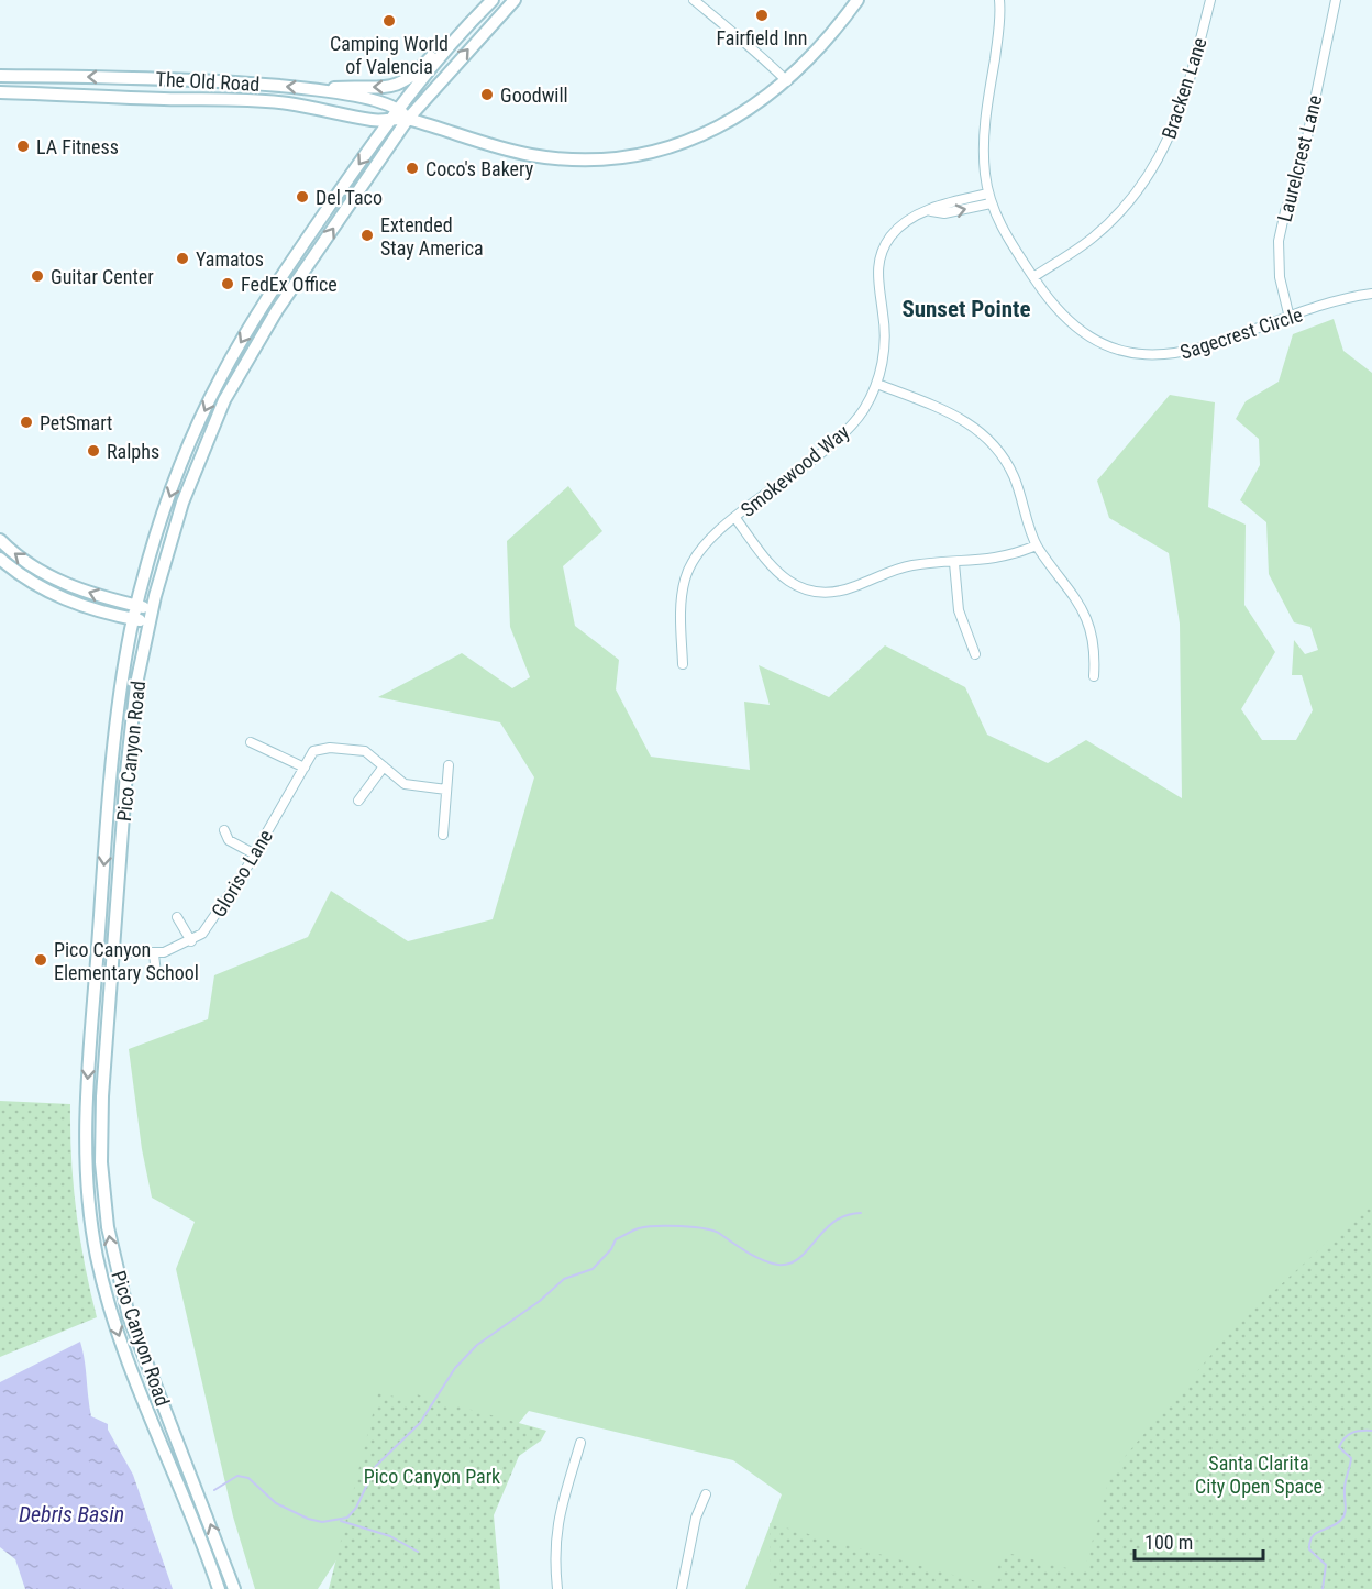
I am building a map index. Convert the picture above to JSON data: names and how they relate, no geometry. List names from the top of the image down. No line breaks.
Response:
{"streets":{"main road":["The Old Road","Pico Canyon Road"],"street":["Bracken Lane","Laurelcrest Lane","Sagecrest Circle","Smokewood Way","Gloriso Lane"]},"crossings":[["The Old Road","Pico Canyon Road"],["Bracken Lane","Sagecrest Circle"],["Laurelcrest Lane","Sagecrest Circle"],["Sagecrest Circle","Smokewood Way"],["Pico Canyon Road","Gloriso Lane"]],"districts":["Sunset Pointe"],"water":["Debris Basin"],"parks":["Santa Clarita City Open Space","Pico Canyon Park"],"places":["Fairfield Inn","Camping World of Valencia","Goodwill","LA Fitness","Coco's Bakery","Del Taco","Extended Stay America","Yamatos","Guitar Center","FedEx Office","PetSmart","Ralphs","Pico Canyon Elementary School"],"scale_bar":"100 m"}
